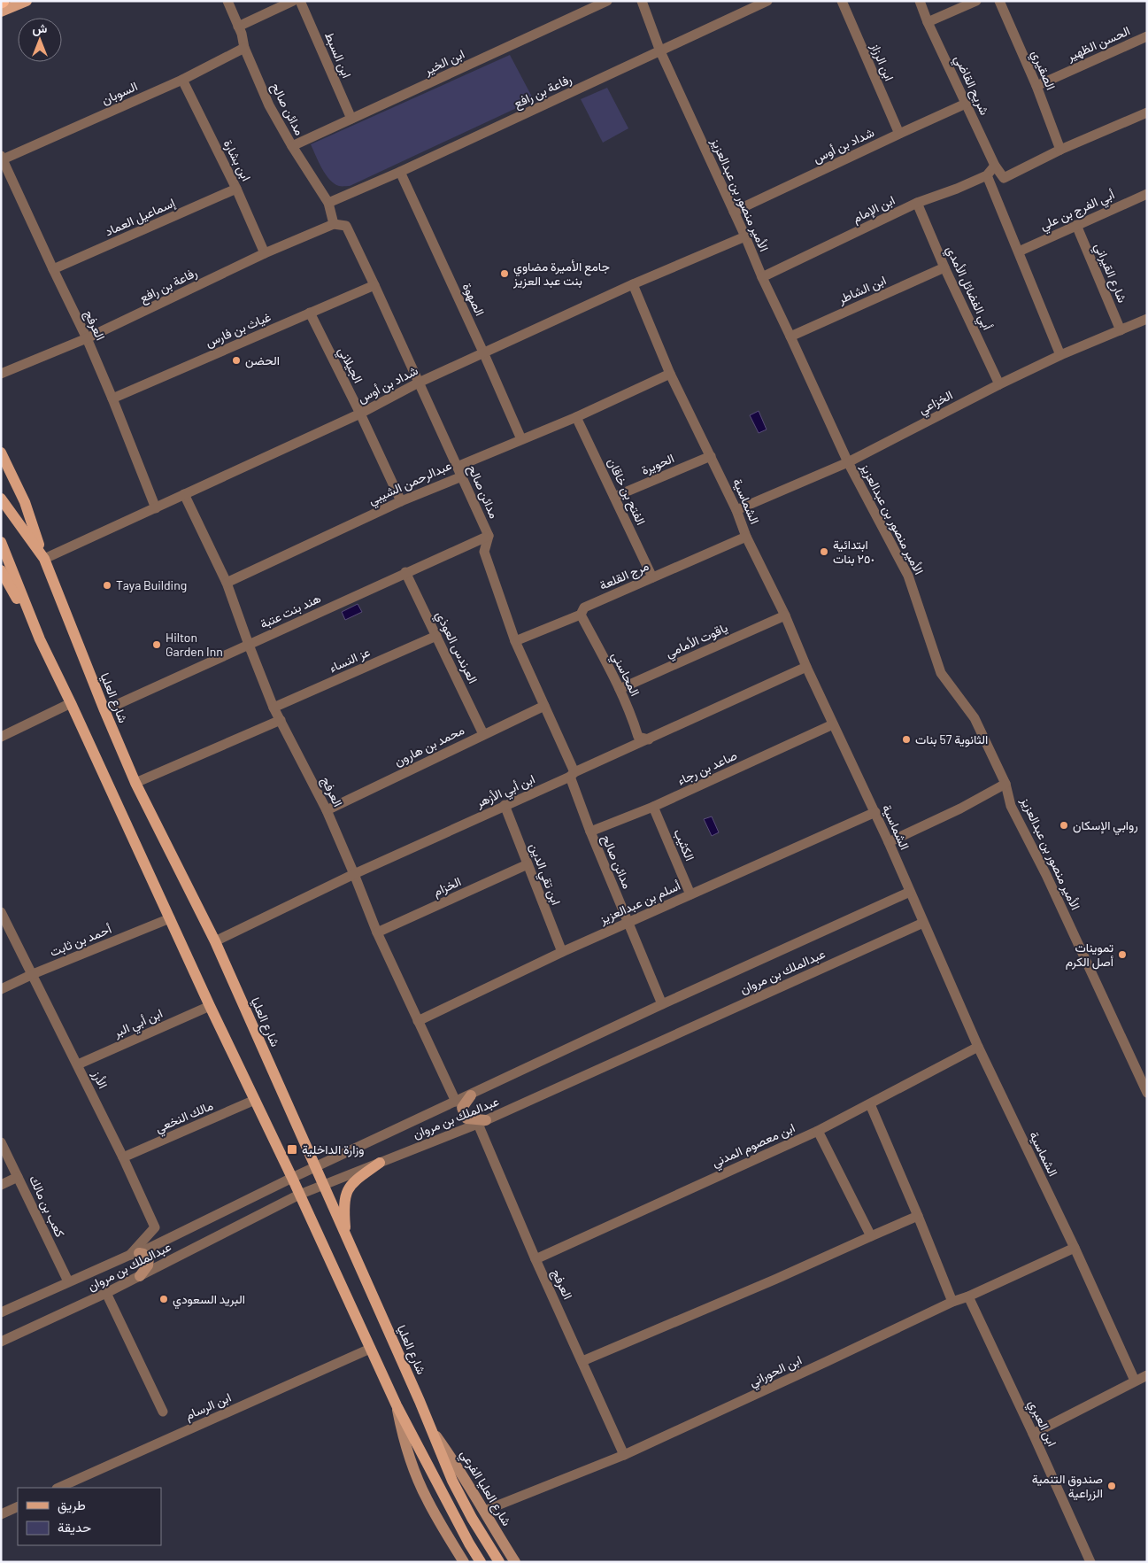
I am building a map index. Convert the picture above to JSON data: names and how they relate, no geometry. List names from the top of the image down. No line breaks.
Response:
{"streets":{"main road":["شارع العليا"],"street":["الحسن الظهير","ابن السبط","ابن الخير","ابن الرزاز","الصقيري","شريح القاضي","رفاعة بن رافع","السوبان","مدائن صالح","شداد بن أوس","ابن بشارة","الأمير منصور بن عبدالعزيز","ابن الإمام","أبي الفرج بن علي","إسماعيل العماد","شارع القيراني","أبي الفضائل الأمدي","ابن الشاطر","الصهوة","العرفج","غياث بن فارس","الجيلاني","الخزاعي","الحويرة","عبدالرحمن الشيبي","الفتح بن خاقان","الشماسية","مرج القلعة","هند بنت عتبة","ياقوت الأمامي","العرندس العوذي","عز النساء","المحاسني","محمد بن هارون","صاعد بن رجاء","ابن أبي الأزهر","الكثيب","ابن تقي الدين","الخزام","أسلم بن عبدالعزيز","أحمد بن ثابت","عبدالملك بن مروان","ابن أبي البر","الأرز","مالك النخعي","ابن معصوم المدني","كعب بن مالك","ابن الحوراني","ابن الرسام","ابن العبري","شارع العليا الفرعي"]},"crossings":[["الحسن الظهير","الصقيري"],["ابن السبط","ابن الخير"],["ابن الخير","مدائن صالح"],["ابن الرزاز","شداد بن أوس"],["الصقيري","شريح القاضي"],["شريح القاضي","شداد بن أوس"],["شريح القاضي","ابن الإمام"],["رفاعة بن رافع","مدائن صالح"],["رفاعة بن رافع","ابن بشارة"],["رفاعة بن رافع","الأمير منصور بن عبدالعزيز"],["رفاعة بن رافع","الصهوة"],["رفاعة بن رافع","العرفج"],["السوبان","مدائن صالح"],["السوبان","ابن بشارة"],["السوبان","العرفج"],["مدائن صالح","شداد بن أوس"],["مدائن صالح","غياث بن فارس"],["مدائن صالح","عبدالرحمن الشيبي"],["مدائن صالح","مرج القلعة"],["مدائن صالح","هند بنت عتبة"],["مدائن صالح","محمد بن هارون"],["مدائن صالح","صاعد بن رجاء"],["مدائن صالح","ابن أبي الأزهر"],["مدائن صالح","أسلم بن عبدالعزيز"],["مدائن صالح","عبدالملك بن مروان"],["شداد بن أوس","الأمير منصور بن عبدالعزيز"],["شداد بن أوس","الصهوة"],["شداد بن أوس","العرفج"],["شداد بن أوس","الجيلاني"],["شداد بن أوس","الشماسية"],["شداد بن أوس","شارع العليا"],["ابن بشارة","إسماعيل العماد"],["الأمير منصور بن عبدالعزيز","ابن الإمام"],["الأمير منصور بن عبدالعزيز","ابن الشاطر"],["الأمير منصور بن عبدالعزيز","الخزاعي"],["ابن الإمام","أبي الفضائل الأمدي"],["أبي الفرج بن علي","شارع القيراني"],["إسماعيل العماد","العرفج"],["شارع القيراني","الخزاعي"],["أبي الفضائل الأمدي","ابن الشاطر"],["أبي الفضائل الأمدي","الخزاعي"],["الصهوة","عبدالرحمن الشيبي"],["العرفج","غياث بن فارس"],["العرفج","عبدالرحمن الشيبي"],["العرفج","هند بنت عتبة"],["العرفج","عز النساء"],["العرفج","محمد بن هارون"],["العرفج","ابن أبي الأزهر"],["العرفج","الخزام"],["العرفج","أسلم بن عبدالعزيز"],["العرفج","عبدالملك بن مروان"],["العرفج","ابن معصوم المدني"],["العرفج","ابن الحوراني"],["غياث بن فارس","الجيلاني"],["الجيلاني","عبدالرحمن الشيبي"],["الخزاعي","الشماسية"],["الحويرة","الفتح بن خاقان"],["الحويرة","الشماسية"],["عبدالرحمن الشيبي","الفتح بن خاقان"],["عبدالرحمن الشيبي","الشماسية"],["الفتح بن خاقان","مرج القلعة"],["الشماسية","مرج القلعة"],["الشماسية","ياقوت الأمامي"],["الشماسية","صاعد بن رجاء"],["الشماسية","ابن أبي الأزهر"],["الشماسية","أسلم بن عبدالعزيز"],["الشماسية","عبدالملك بن مروان"],["الشماسية","ابن معصوم المدني"],["الشماسية","ابن الحوراني"],["مرج القلعة","المحاسني"],["هند بنت عتبة","العرندس العوذي"],["هند بنت عتبة","شارع العليا"],["ياقوت الأمامي","المحاسني"],["العرندس العوذي","عز النساء"],["العرندس العوذي","محمد بن هارون"],["المحاسني","ابن أبي الأزهر"],["شارع العليا","ابن أبي الأزهر"],["شارع العليا","عبدالملك بن مروان"],["شارع العليا","شارع العليا الفرعي"],["صاعد بن رجاء","الكثيب"],["ابن أبي الأزهر","ابن تقي الدين"],["الكثيب","أسلم بن عبدالعزيز"],["ابن تقي الدين","الخزام"],["ابن تقي الدين","أسلم بن عبدالعزيز"],["أحمد بن ثابت","الأرز"],["عبدالملك بن مروان","الأرز"],["عبدالملك بن مروان","كعب بن مالك"],["ابن أبي البر","الأرز"],["الأرز","مالك النخعي"],["ابن الحوراني","ابن العبري"],["ابن الحوراني","شارع العليا الفرعي"]],"places":{"other":["جامع الأميرة مضاوي بنت عبد العزيز","الحضن","ابتدائية ٢٥٠ بنات","Taya Building","Hilton Garden Inn","الثانوية 57 بنات","روابي الإسكان","تموينات أصل الكرم","البريد السعودي","صندوق التنمية الزراعية"],"transit":["وزارة الداخلية"]},"legend":["طريق","حديقة"],"north":"top"}
